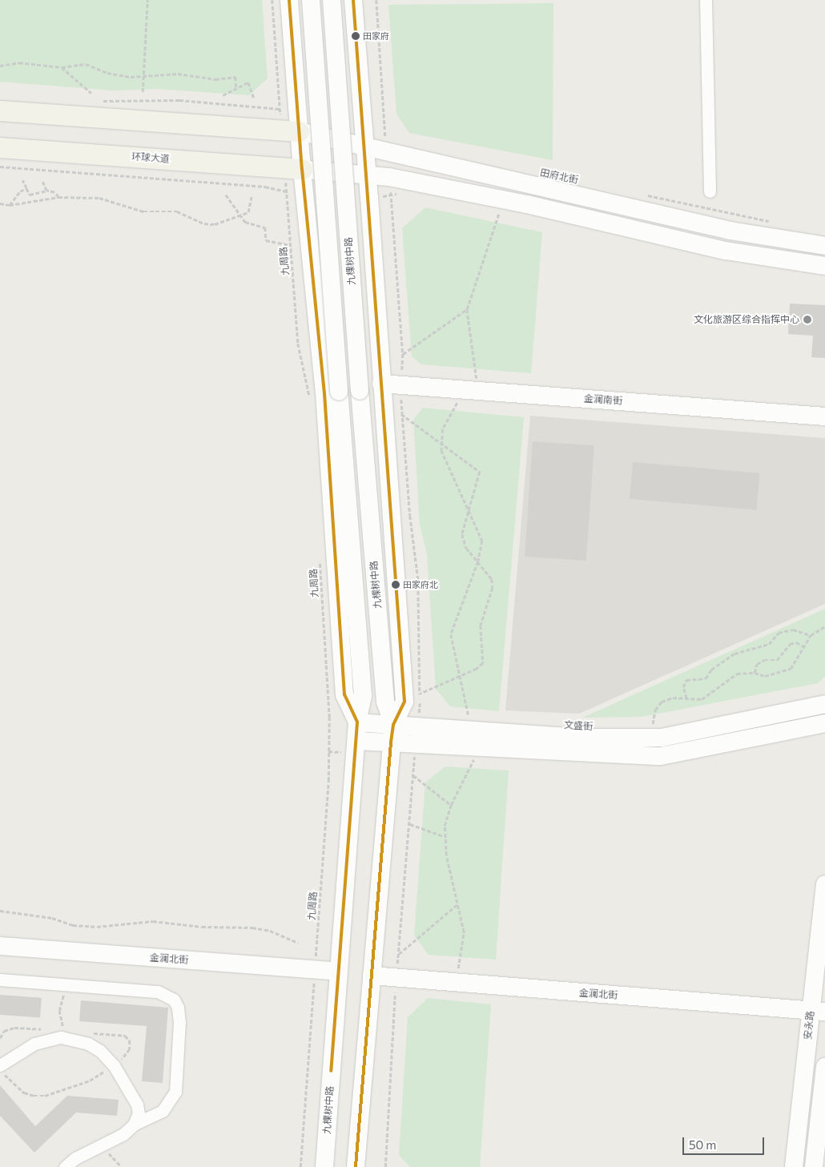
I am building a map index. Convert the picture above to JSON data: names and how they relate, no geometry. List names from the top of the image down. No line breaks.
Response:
{"streets":{"main road":["环球大道","田府北街","九棵树中路","金澜南街","文盛街","金澜北街","安永路"],"path":["九周路"]},"crossings":[["环球大道","九周路"],["九周路","金澜北街"],["九棵树中路","文盛街"],["九棵树中路","金澜北街"],["金澜北街","安永路"]],"places":["田家府","文化旅游区综合指挥中心","田家府北"],"scale_bar":"50 m"}
